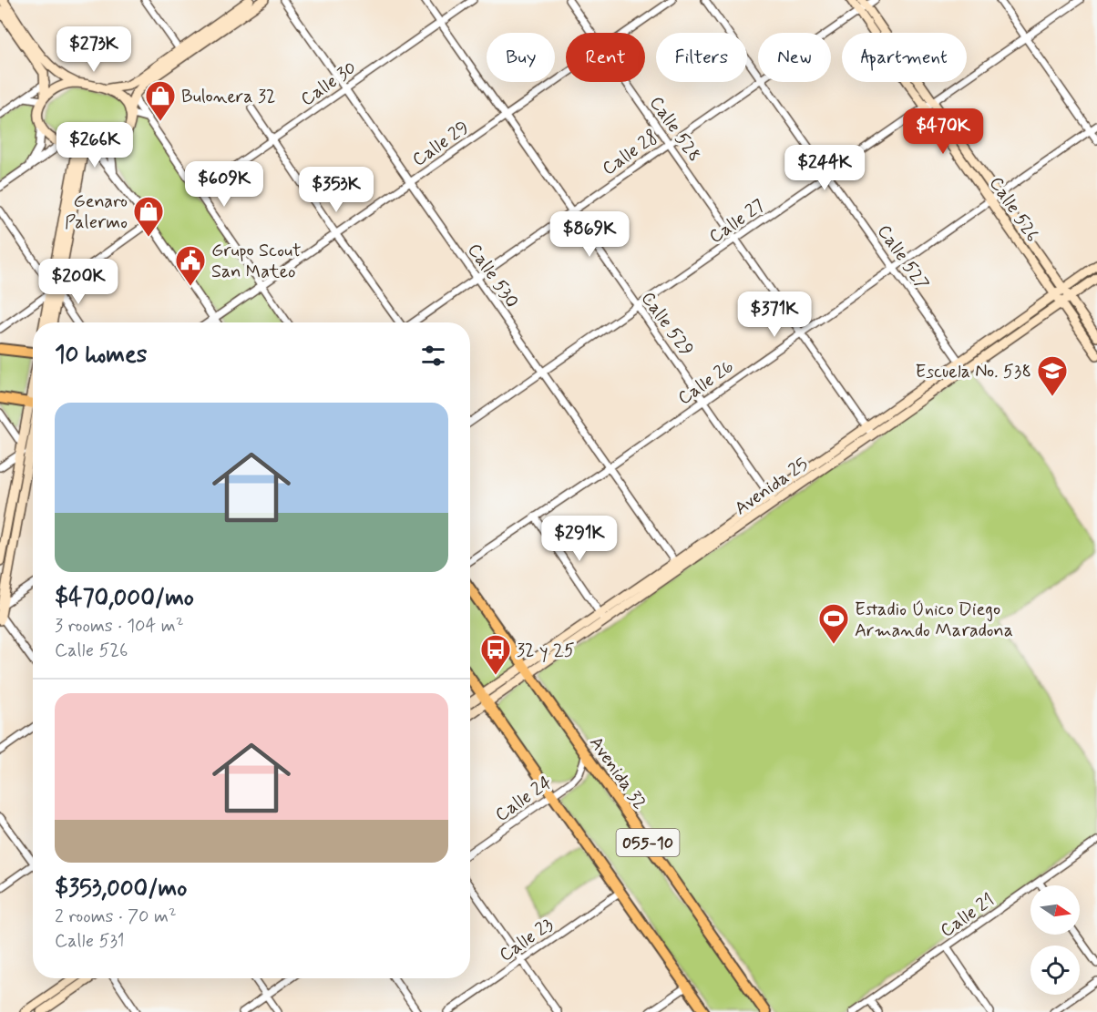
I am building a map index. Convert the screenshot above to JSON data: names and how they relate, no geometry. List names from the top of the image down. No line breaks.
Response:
{"streets":{"highway":["Avenida 32","055-10"],"main road":["Calle 526","Avenida 25"],"street":["Calle 30","Calle 528","Calle 29","Calle 28","Calle 27","Calle 527","Calle 530","Calle 529","Calle 26","Calle 24","Calle 21","Calle 23"]},"crossings":[["Calle 30","Calle 530"],["Calle 30","Calle 529"],["Calle 528","Calle 28"],["Calle 528","Calle 27"],["Calle 528","Calle 26"],["Calle 528","Avenida 25"],["Calle 29","Calle 530"],["Calle 29","Calle 529"],["Calle 28","Calle 526"],["Calle 28","Calle 530"],["Calle 28","Calle 529"],["Calle 526","Calle 27"],["Calle 526","Calle 26"],["Calle 526","Avenida 25"],["Calle 27","Calle 527"],["Calle 27","Calle 530"],["Calle 27","Calle 529"],["Calle 527","Calle 26"],["Calle 527","Avenida 25"],["Calle 530","Calle 26"],["Calle 530","Avenida 25"],["Calle 529","Calle 26"],["Calle 529","Avenida 25"],["Avenida 25","Avenida 32"],["Avenida 25","055-10"],["Avenida 32","Calle 24"],["Calle 24","055-10"],["055-10","Calle 23"]],"places":{"shop":["Bulonera 32","Genaro Palermo"],"public building":["Grupo Scout San Mateo"],"school or university":["Escuela No. 538"],"sports":["Estadio Único Diego Armando Maradona"],"bus stop":["32 y 25"]},"north":"right","page":{"price":["$273K","$470K","$266K","$244K","$609K","$353K","$869K","$200K","$371K","$291K"],"chip":["Buy","Rent","Filters","New","Apartment"],"heading":"10 homes","list":[{"name":"$470,000/mo","note":"3 rooms · 104 m² · Calle 526"},{"name":"$353,000/mo","note":"2 rooms · 70 m² · Calle 531"}]}}
